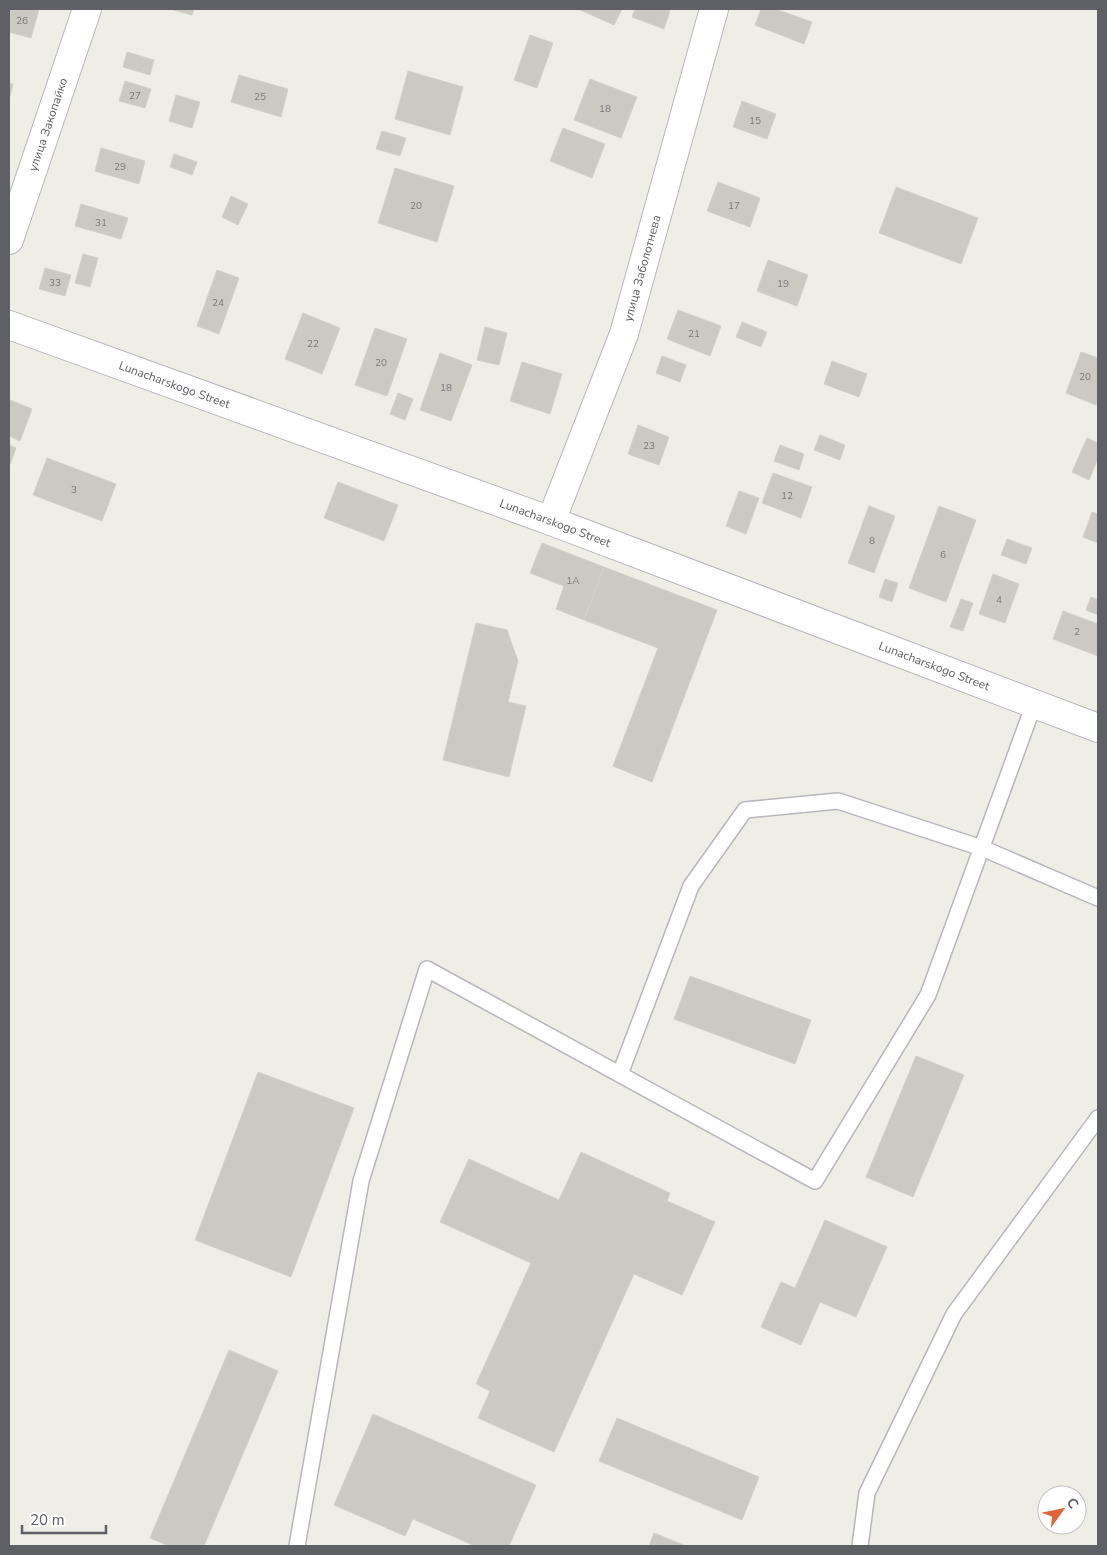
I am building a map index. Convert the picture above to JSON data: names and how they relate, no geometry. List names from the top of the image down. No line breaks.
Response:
{"streets":{"street":["улица Закопайко","улица Заболотнева","Lunacharskogo Street"]},"crossings":[["улица Заболотнева","Lunacharskogo Street"]],"house_numbers":["26","27","25","18","15","29","20","17","31","33","19","24","21","22","20","20","18","23","3","12","8","6","1А","4","2"],"scale_bar":"20 m","north":"top right"}
